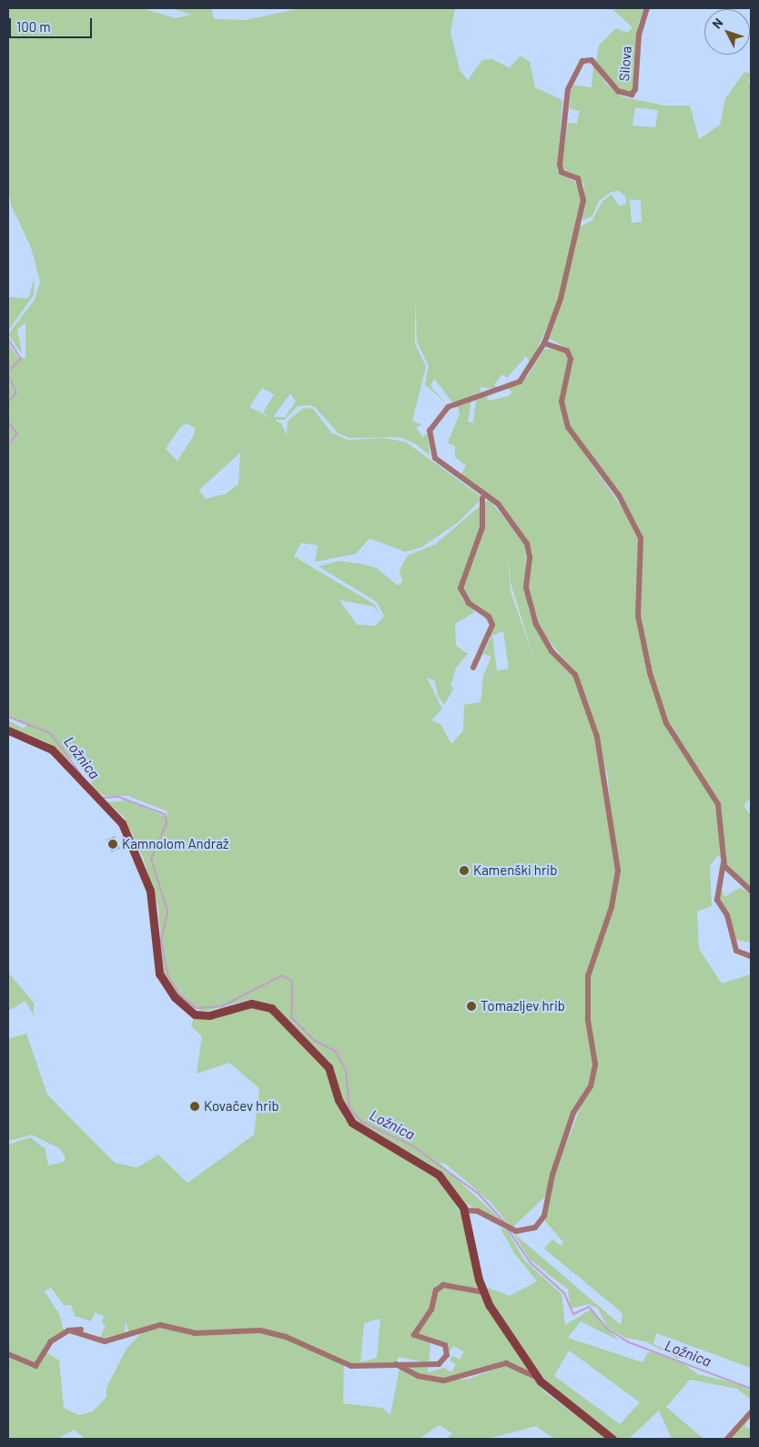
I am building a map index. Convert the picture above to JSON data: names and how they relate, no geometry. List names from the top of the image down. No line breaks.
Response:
{"streets":{"street":["Silova"]},"water":["Ložnica"],"places":["Kamnolom Andraž","Kamenški hrib","Tomazljev hrib","Kovačev hrib"],"scale_bar":"100 m","north":"top left"}
